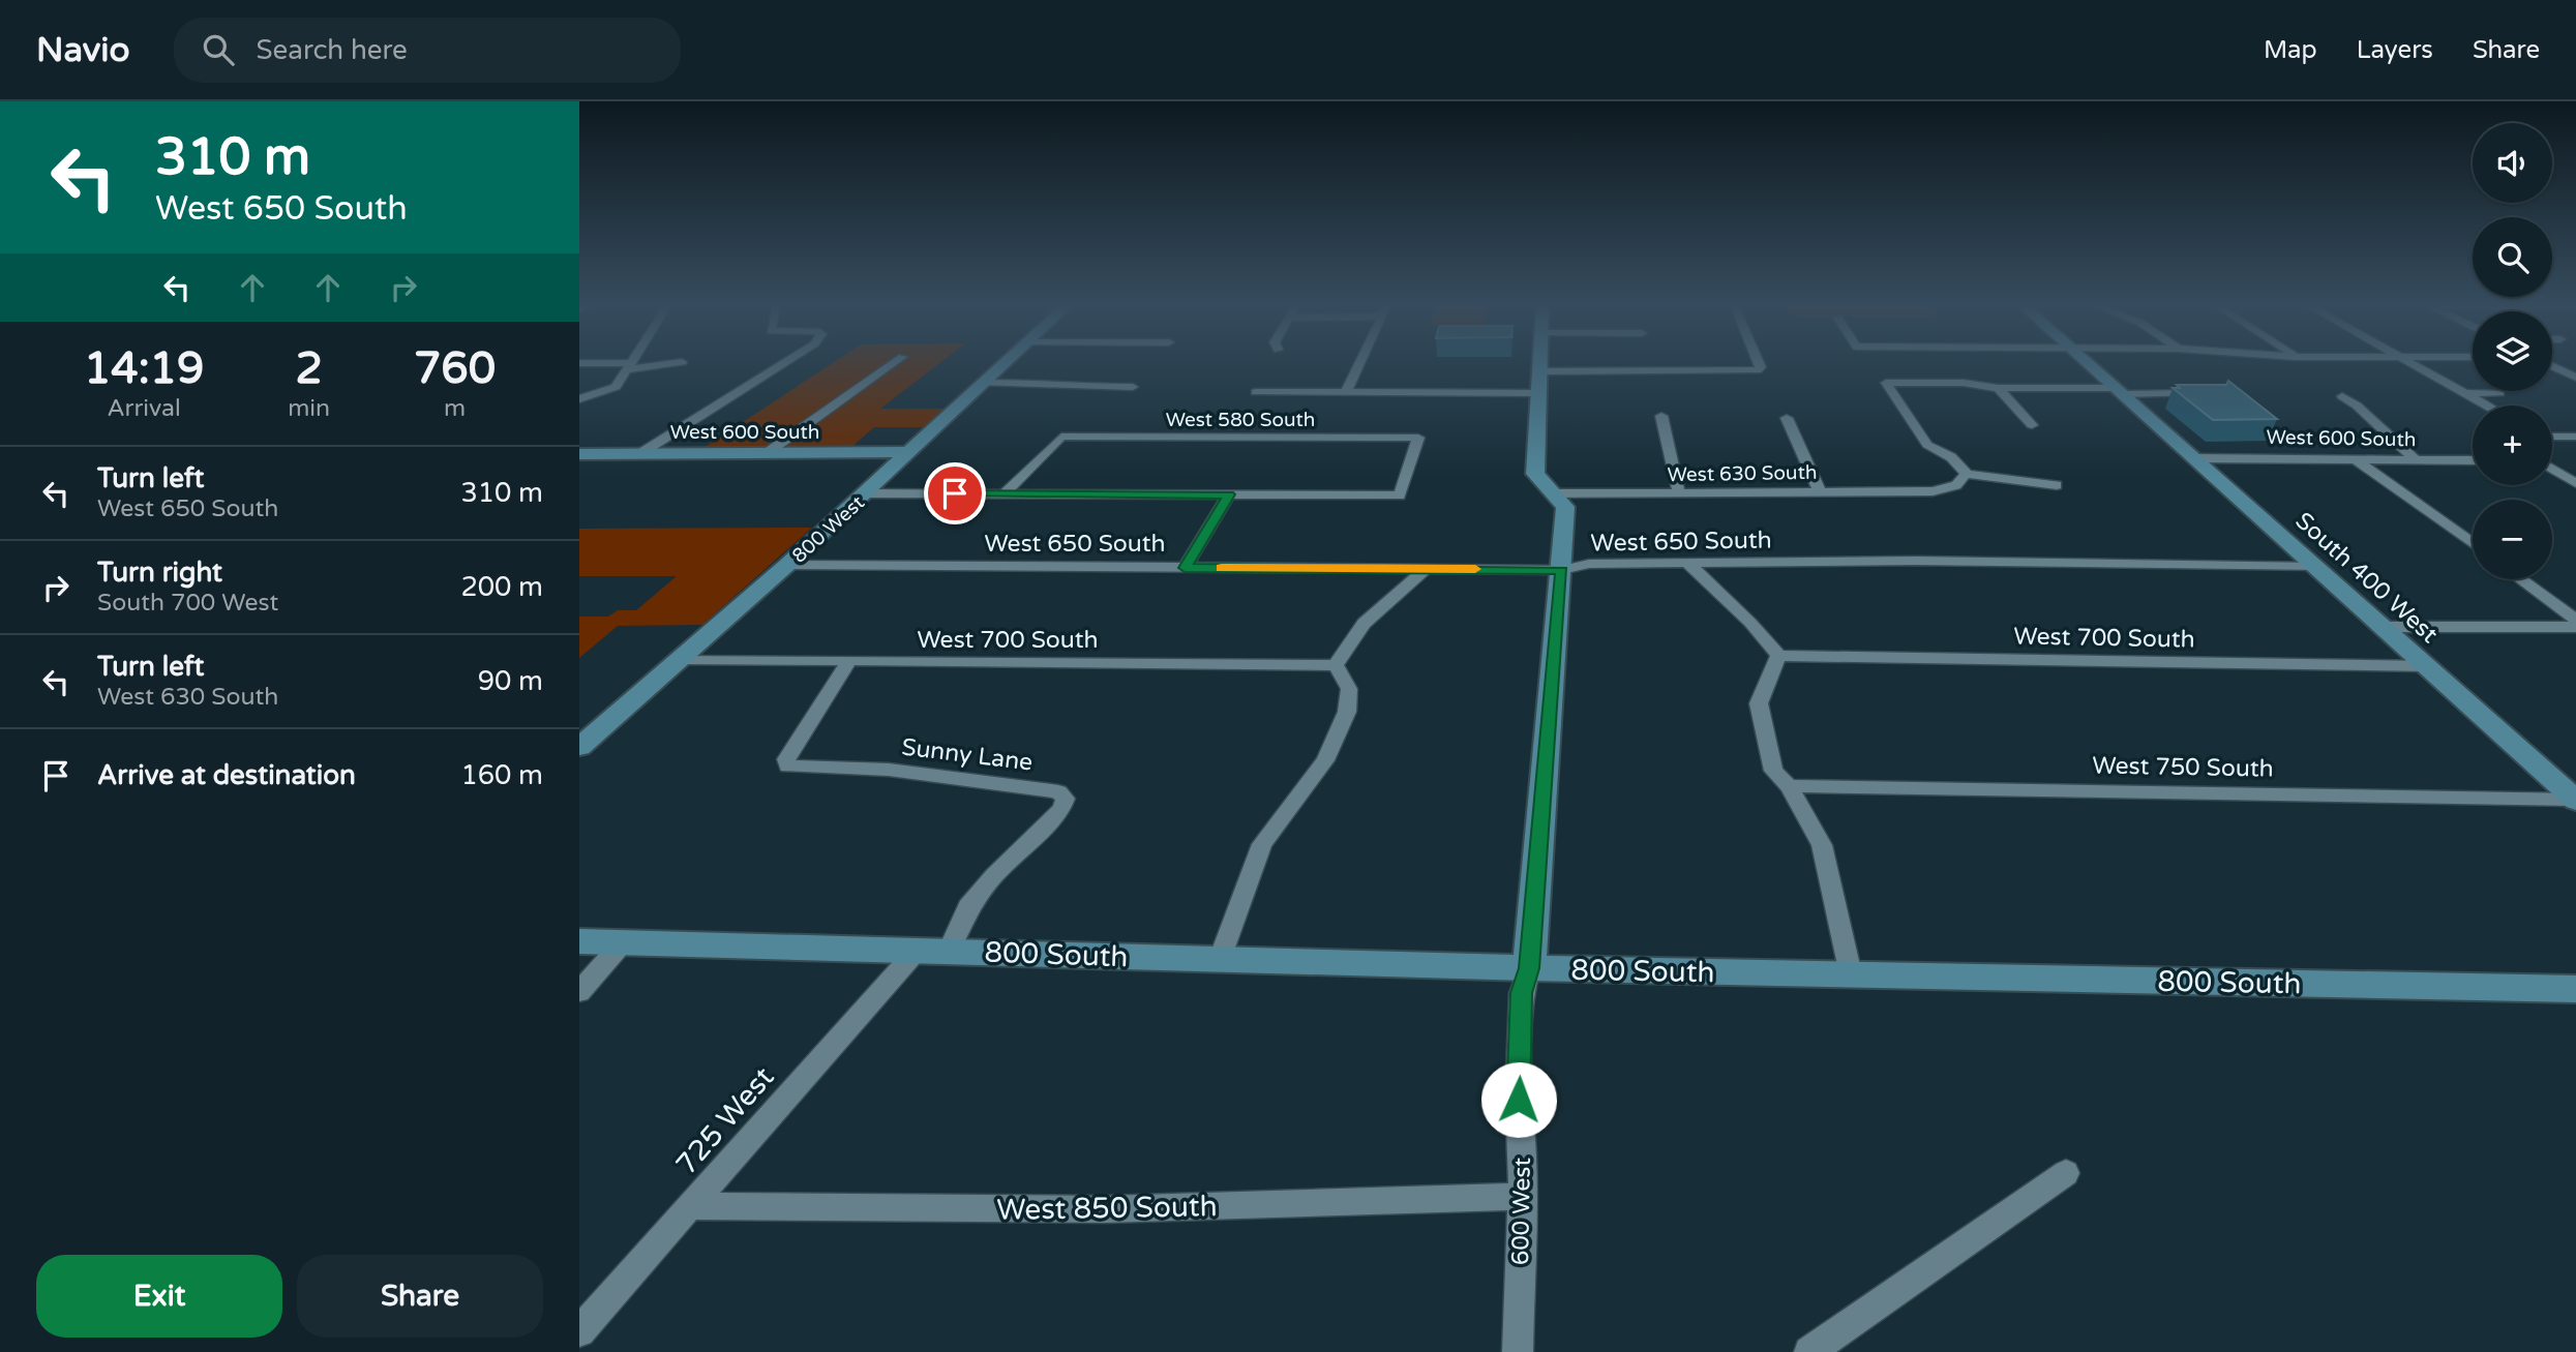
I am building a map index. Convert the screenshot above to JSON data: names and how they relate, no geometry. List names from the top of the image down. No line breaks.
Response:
{"streets":{"street":["West 580 South","West 600 South","West 630 South","800 West","West 650 South","South 400 West","West 700 South","Sunny Lane","West 750 South","800 South","725 West","West 850 South","600 West"]},"crossings":[["West 600 South","800 West"],["West 600 South","South 400 West"],["West 630 South","600 West"],["800 West","West 650 South"],["800 West","West 700 South"],["West 650 South","South 400 West"],["West 650 South","600 West"],["South 400 West","West 700 South"],["South 400 West","West 750 South"],["West 700 South","Sunny Lane"],["Sunny Lane","800 South"],["800 South","725 West"],["800 South","600 West"],["725 West","West 850 South"],["West 850 South","600 West"]],"page":{"header":"Navio","search":"Search here","nav":["Map","Layers","Share"],"turn":["310 m","West 650 South"],"map_buttons":["+","−"],"eta":["14:19","Arrival","2","min","760","m"],"list":[{"name":"Turn left","note":"West 650 South","value":"310 m"},{"name":"Turn right","note":"South 700 West","value":"200 m"},{"name":"Turn left","note":"West 630 South","value":"90 m"},{"name":"Arrive at destination","value":"160 m"}],"buttons":["Exit","Share"]}}
